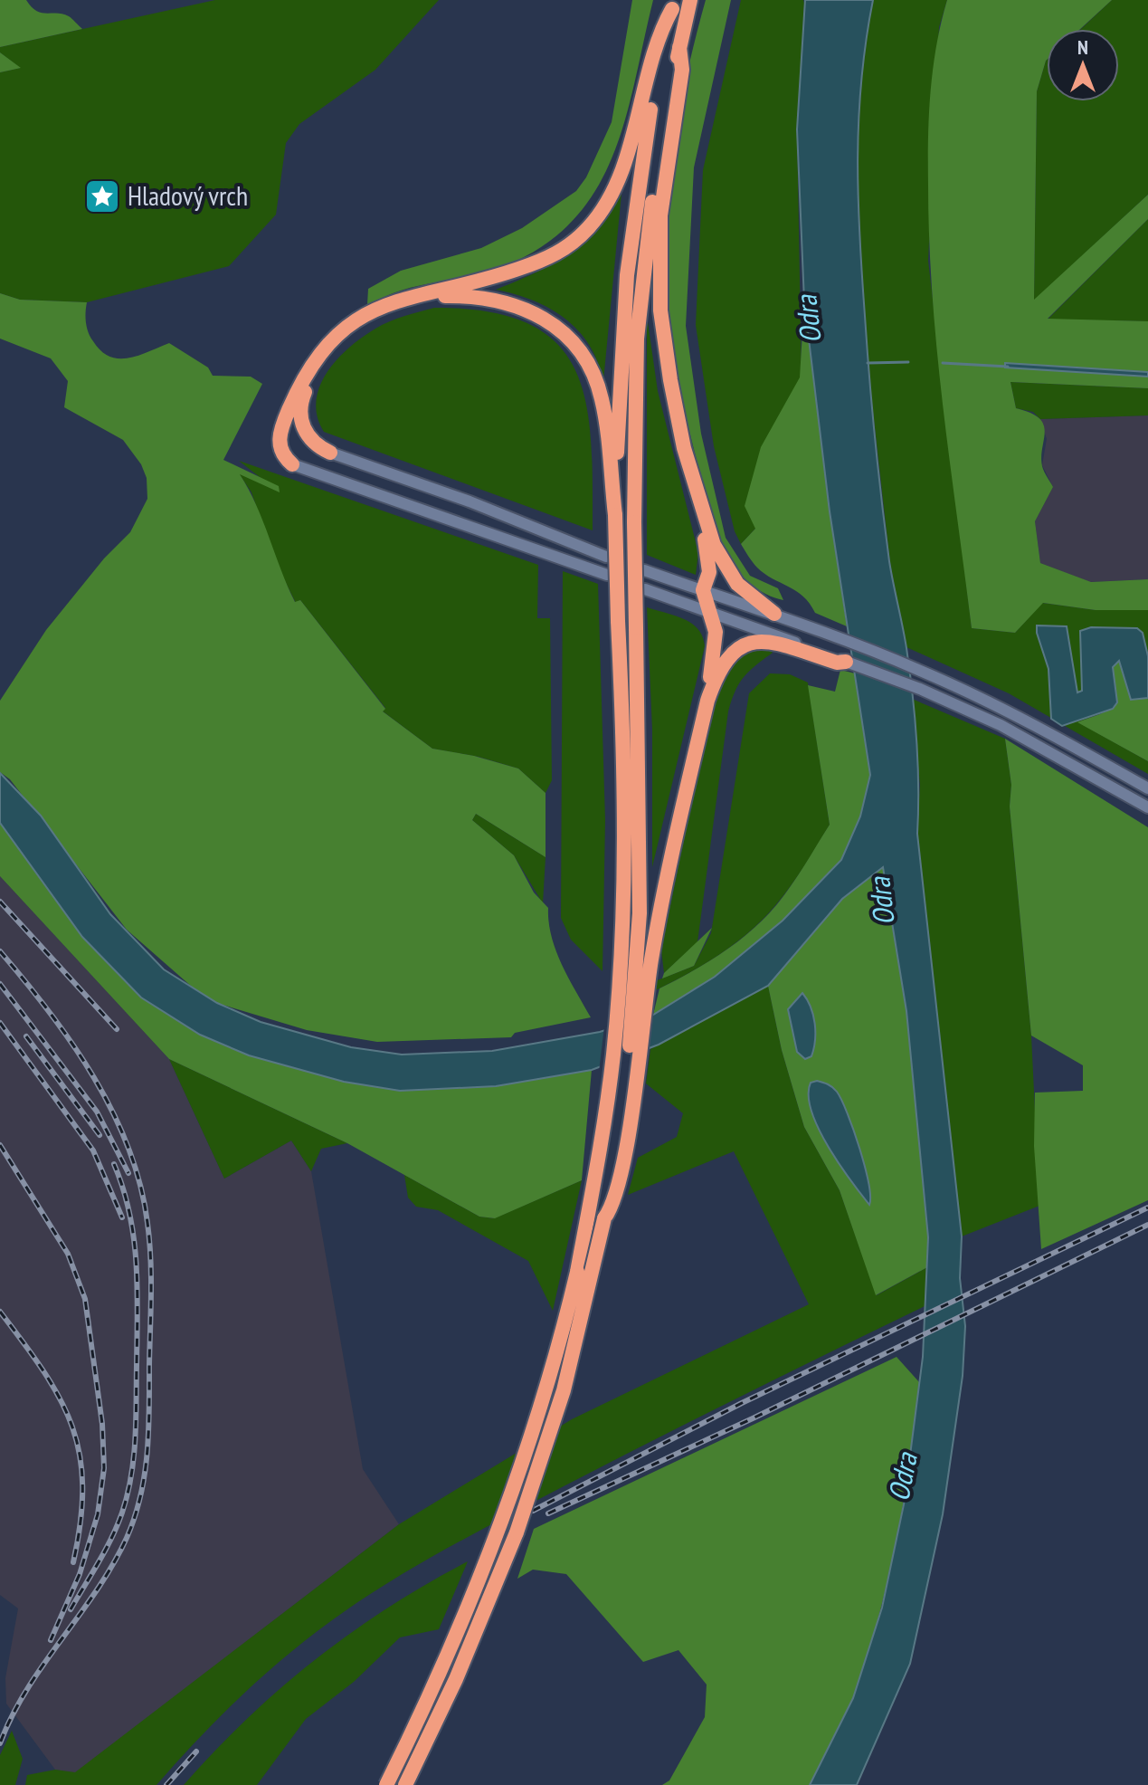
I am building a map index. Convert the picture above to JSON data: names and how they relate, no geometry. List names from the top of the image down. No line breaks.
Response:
{"water":["Odra"],"places":{"place":["Hladový vrch"]},"north":"top"}
